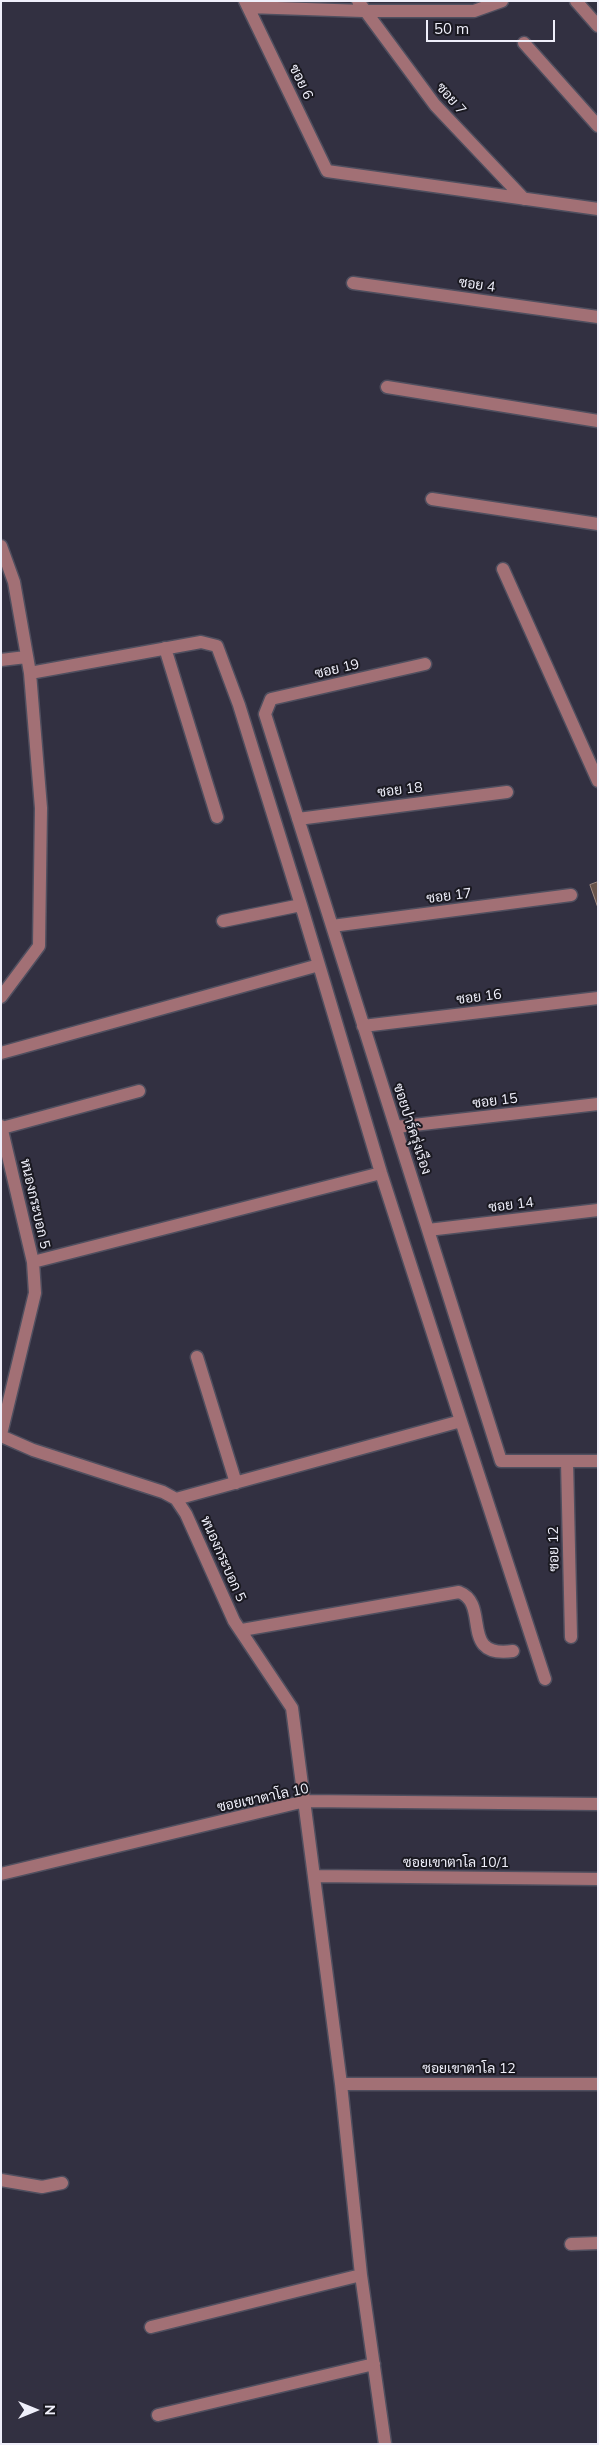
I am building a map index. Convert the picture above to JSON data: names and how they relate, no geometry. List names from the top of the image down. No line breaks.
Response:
{"streets":{"street":["ซอย 6","ซอย 7","ซอย 4","ซอย 19","ซอย 18","ซอย 17","ซอย 16","ซอย 15","ซอยปาร์ครุ่งเรือง","หนองกระบอก 5","ซอย 14","ซอย 12","ซอยเขาตาโล 10","ซอยเขาตาโล 10/1","ซอยเขาตาโล 12"]},"crossings":[["ซอย 6","ซอย 7"],["ซอย 19","ซอยปาร์ครุ่งเรือง"],["ซอย 18","ซอยปาร์ครุ่งเรือง"],["ซอย 17","ซอยปาร์ครุ่งเรือง"],["ซอย 16","ซอยปาร์ครุ่งเรือง"],["ซอย 15","ซอยปาร์ครุ่งเรือง"],["ซอยปาร์ครุ่งเรือง","ซอย 14"],["ซอยปาร์ครุ่งเรือง","ซอย 12"],["หนองกระบอก 5","ซอยเขาตาโล 10"],["หนองกระบอก 5","ซอยเขาตาโล 10/1"],["หนองกระบอก 5","ซอยเขาตาโล 12"]],"scale_bar":"50 m","north":"right"}
